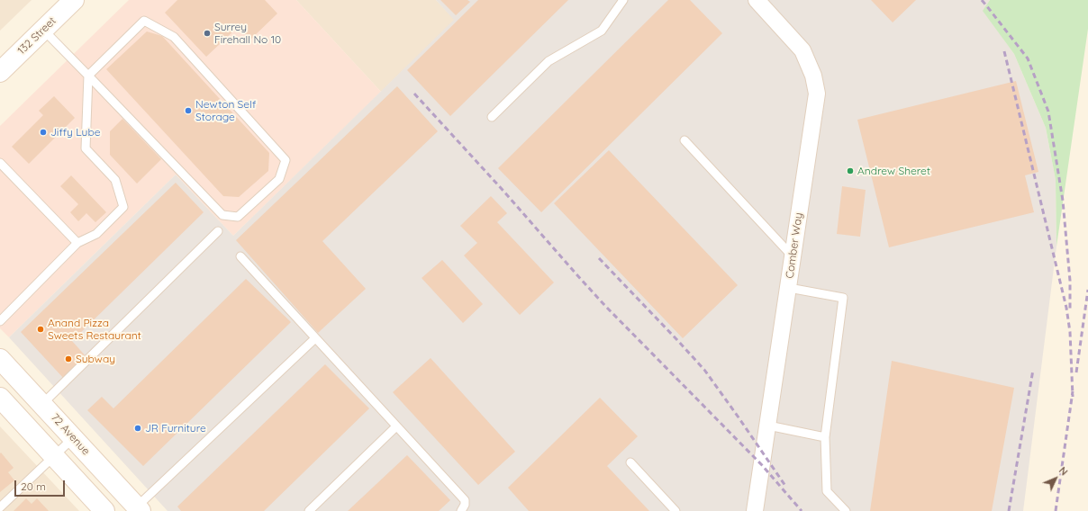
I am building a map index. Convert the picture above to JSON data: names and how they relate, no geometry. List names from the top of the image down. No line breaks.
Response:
{"streets":{"main road":["132 Street","72 Avenue"],"street":["Comber Way"]},"places":["Surrey Firehall No 10","Newton Self Storage","Jiffy Lube","Andrew Sheret","Anand Pizza Sweets Restaurant","Subway","JR Furniture"],"scale_bar":"20 m","north":"top right"}
